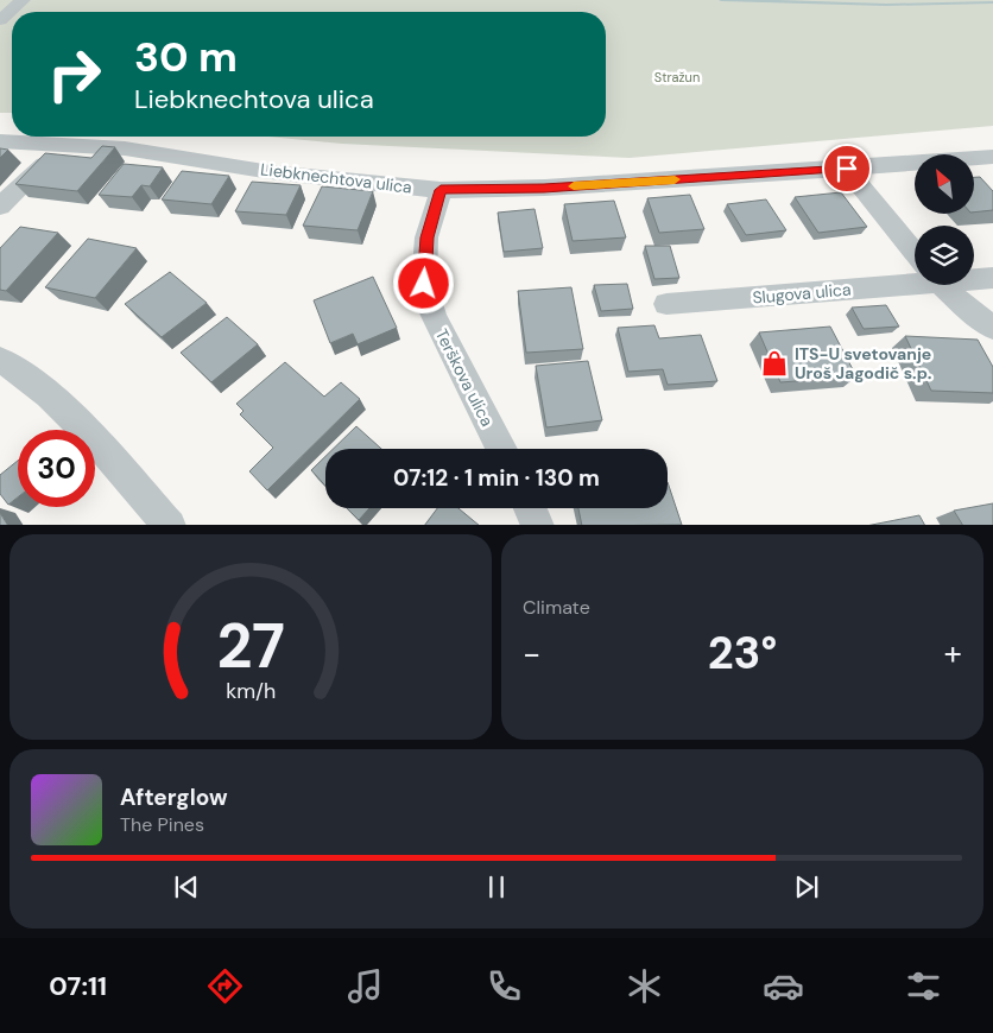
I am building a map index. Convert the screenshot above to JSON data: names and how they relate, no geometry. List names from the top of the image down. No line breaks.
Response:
{"streets":{"street":["Liebknechtova ulica","Slugova ulica","Terškova ulica"]},"crossings":[["Liebknechtova ulica","Terškova ulica"]],"parks":["Stražun"],"places":{"shop":["ITS-U svetovanje Uroš Jagodič s.p."]},"north":"top left","page":{"turn":["30 m","Liebknechtova ulica"],"limit":"30","trip":"07:12 · 1 min · 130 m","tile":"Climate","heat":["−","23°","+"],"song":["Afterglow","The Pines"],"tabs":"07:11","gauge":["27","km/h"]}}
